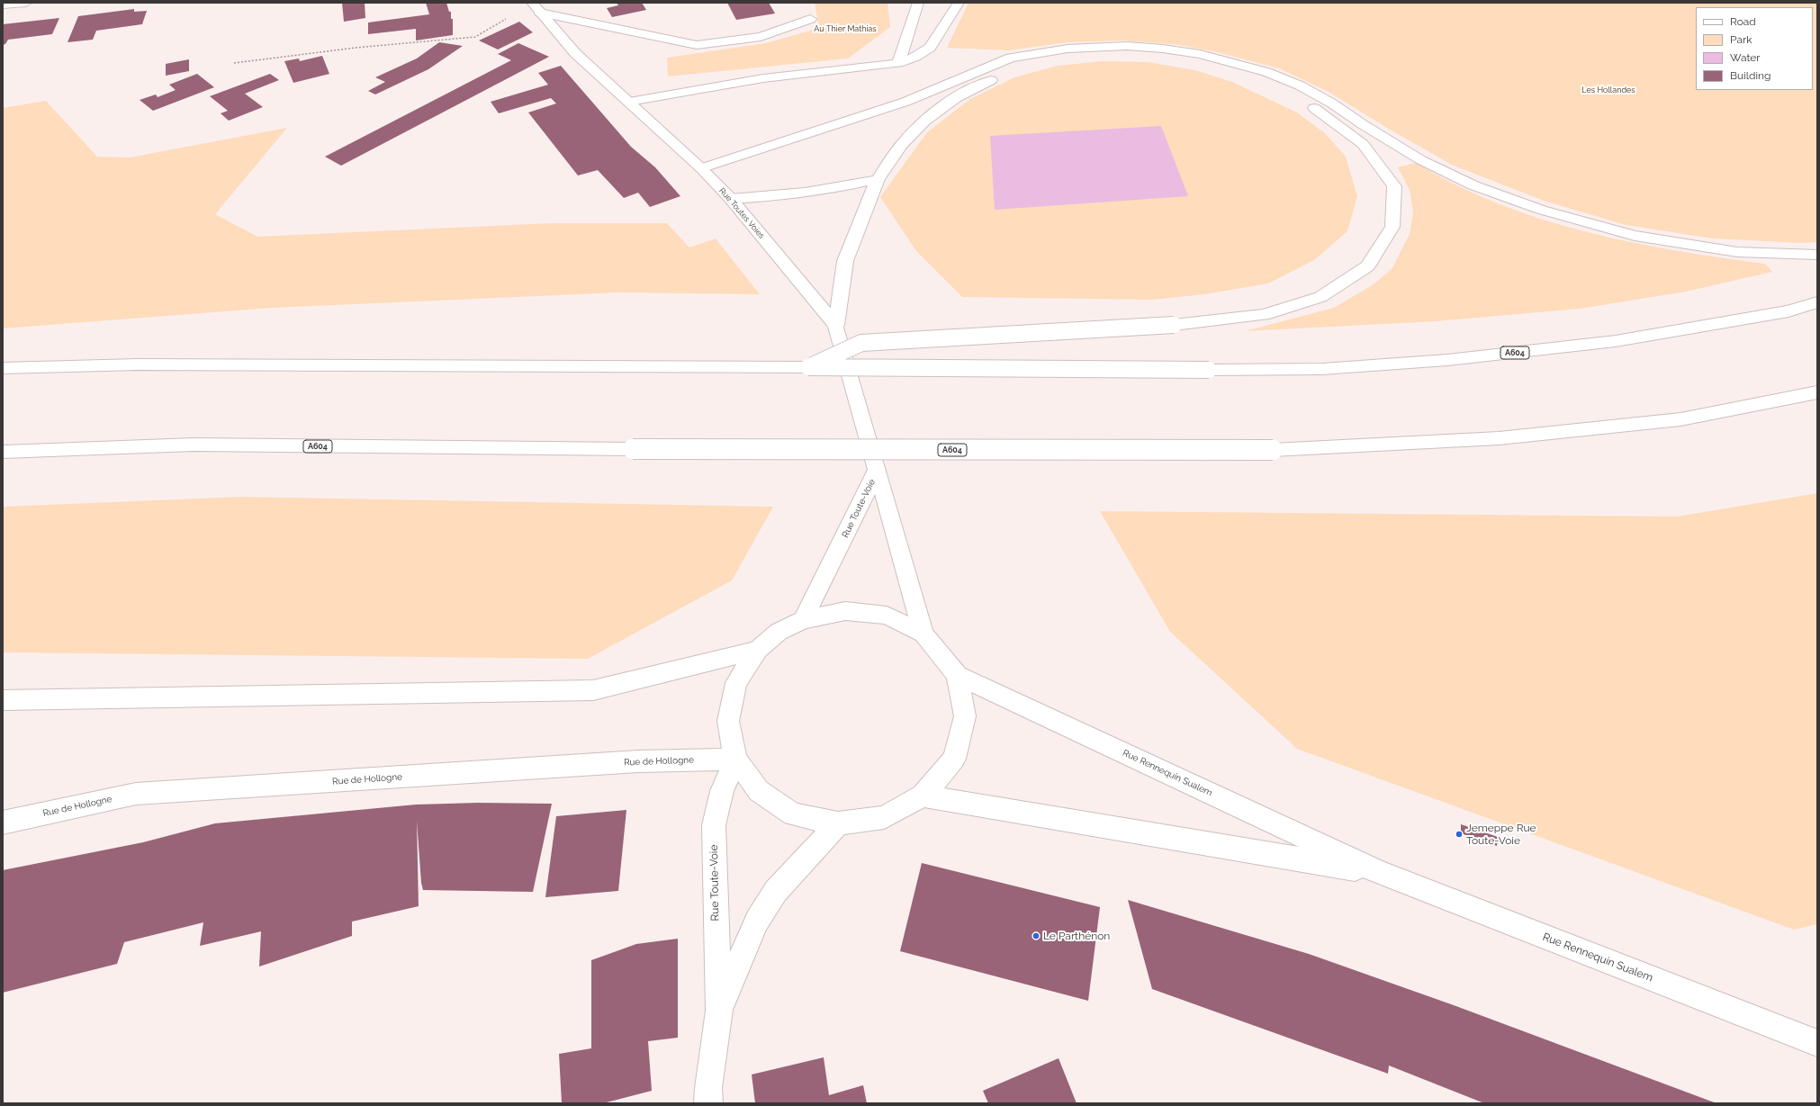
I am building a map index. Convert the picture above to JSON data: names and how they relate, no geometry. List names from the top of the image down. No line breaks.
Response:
{"streets":{"main road":["Rue Toutes Voies","A604","Rue Toute-Voie","Rue de Hollogne","Rue Rennequin Sualem"]},"crossings":[["Rue Toutes Voies","Rue Toute-Voie"],["Rue Toute-Voie","Rue de Hollogne"],["Rue Toute-Voie","Rue Rennequin Sualem"]],"parks":["Au Thier Mathias","Les Hollandes"],"places":["Jemeppe Rue Toute-Voie","Le Parthénon"],"legend":["Road","Park","Water","Building"]}
